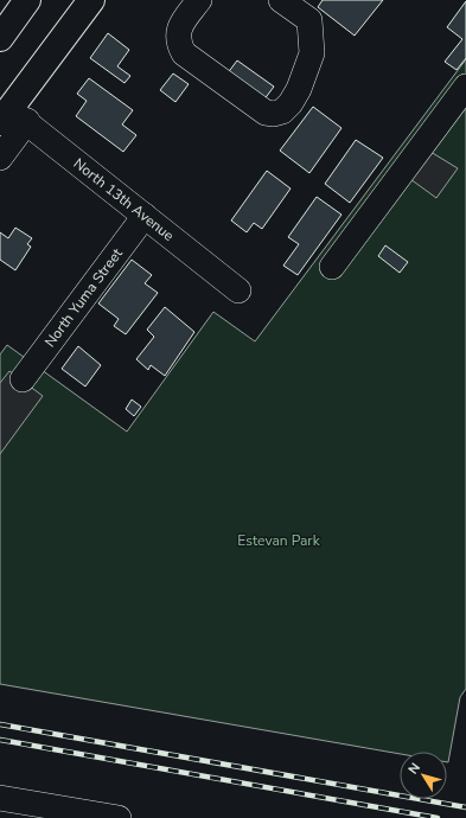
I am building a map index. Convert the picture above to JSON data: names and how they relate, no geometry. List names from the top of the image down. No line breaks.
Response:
{"streets":{"street":["North 13th Avenue","North Yuma Street"]},"crossings":[["North 13th Avenue","North Yuma Street"]],"parks":["Estevan Park"],"north":"top left"}
